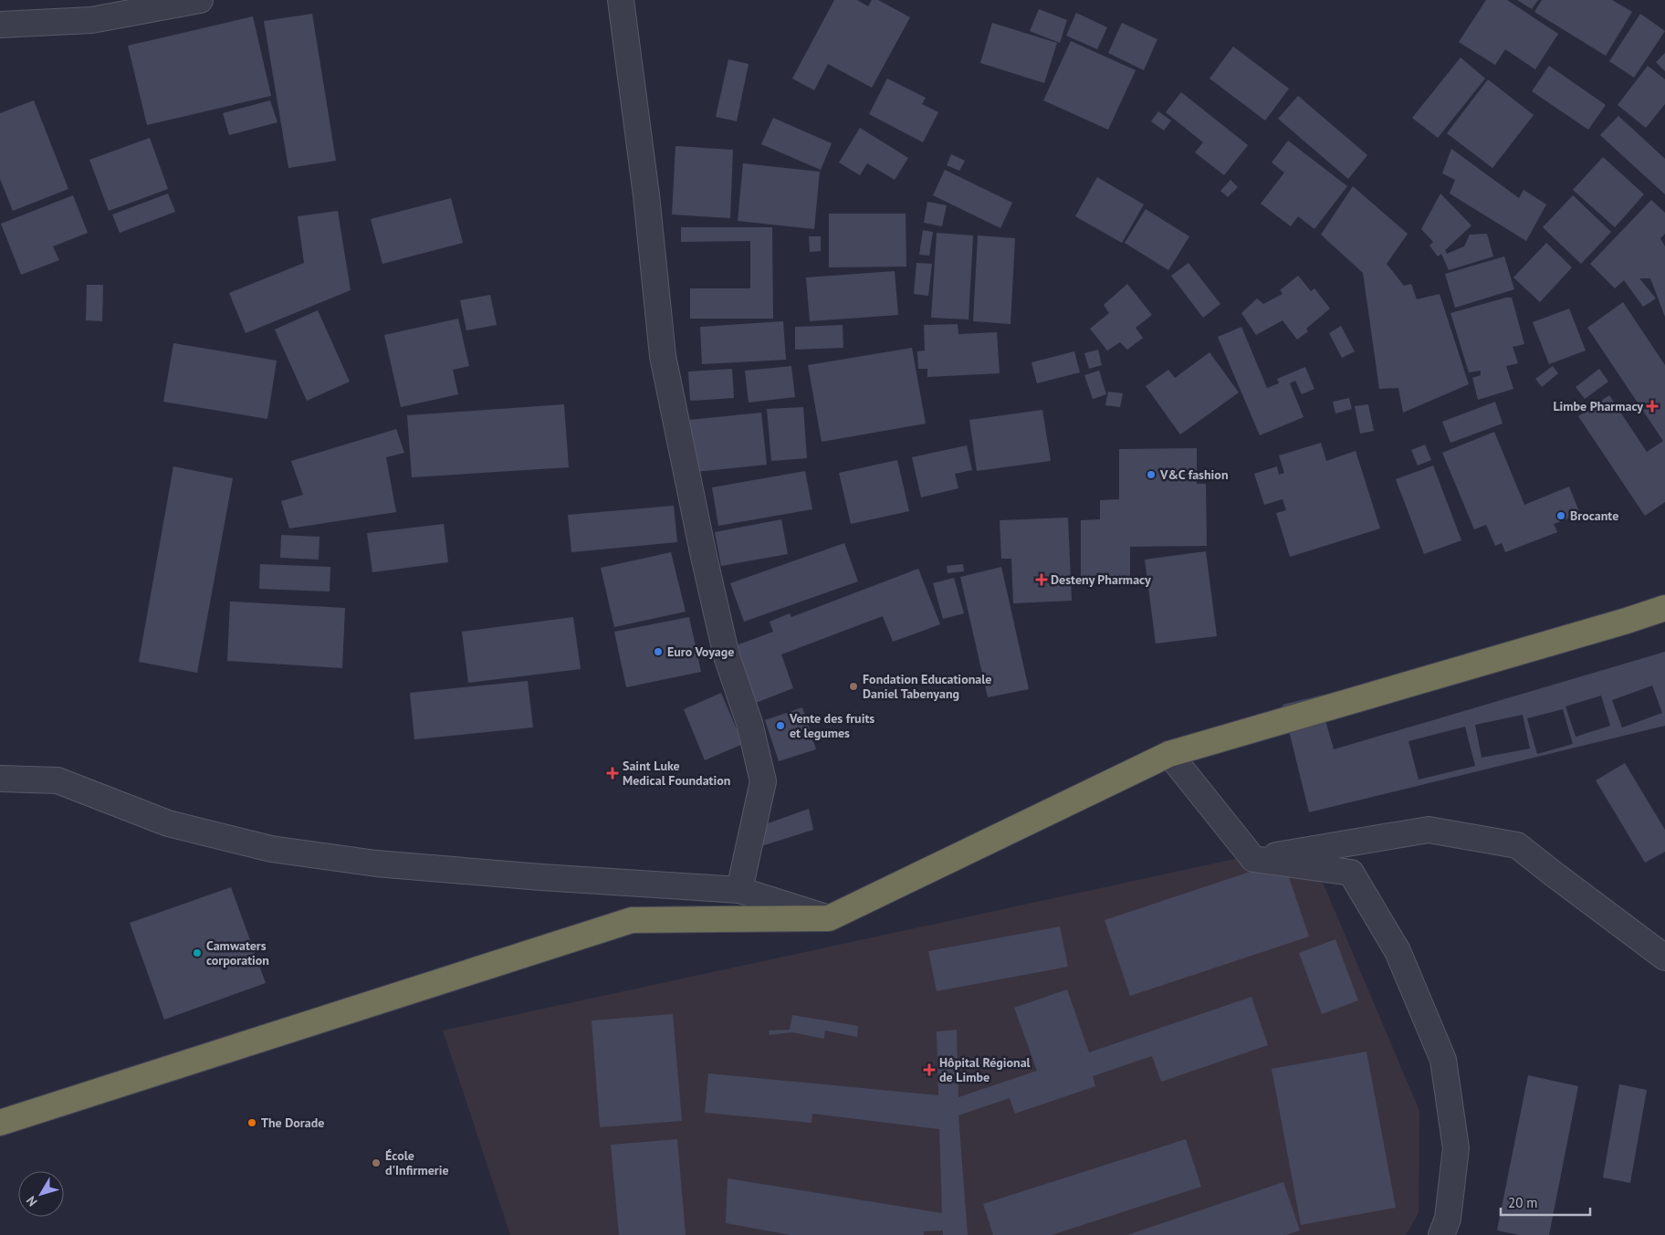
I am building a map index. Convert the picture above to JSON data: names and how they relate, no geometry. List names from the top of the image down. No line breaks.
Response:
{"places":{"health":["Limbe Pharmacy","Desteny Pharmacy","Saint Luke Medical Foundation","Hôpital Régional de Limbe"],"other":["V&C fashion","Brocante","Euro Voyage","Fondation Educationale Daniel Tabenyang","Vente des fruits et legumes","Camwaters corporation","The Dorade","École d'Infirmerie"]},"scale_bar":"20 m","north":"bottom left"}
